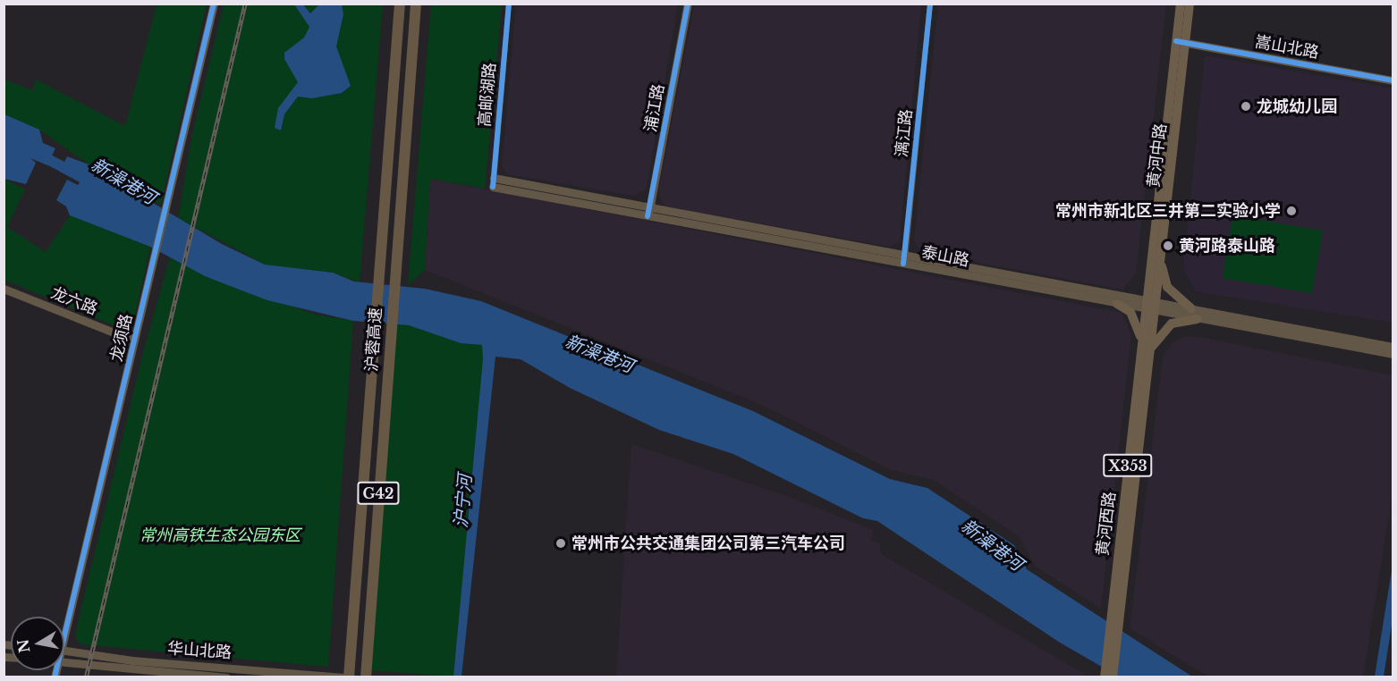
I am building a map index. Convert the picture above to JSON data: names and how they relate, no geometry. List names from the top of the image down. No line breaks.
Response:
{"streets":{"highway":["沪蓉高速","G42"],"main road":["嵩山北路","浦江路","黄河中路","泰山路","龙六路","龙须路","X353","黄河西路","华山北路"],"street":["高邮湖路","漓江路"]},"crossings":[["嵩山北路","黄河中路"],["高邮湖路","泰山路"],["浦江路","泰山路"],["漓江路","泰山路"],["黄河中路","泰山路"],["黄河中路","黄河西路"],["泰山路","黄河西路"],["龙六路","龙须路"]],"water":["新澡港河","沪宁河"],"parks":["常州高铁生态公园东区"],"places":["龙城幼儿园","常州市新北区三井第二实验小学","黄河路泰山路","常州市公共交通集团公司第三汽车公司"],"north":"left"}
